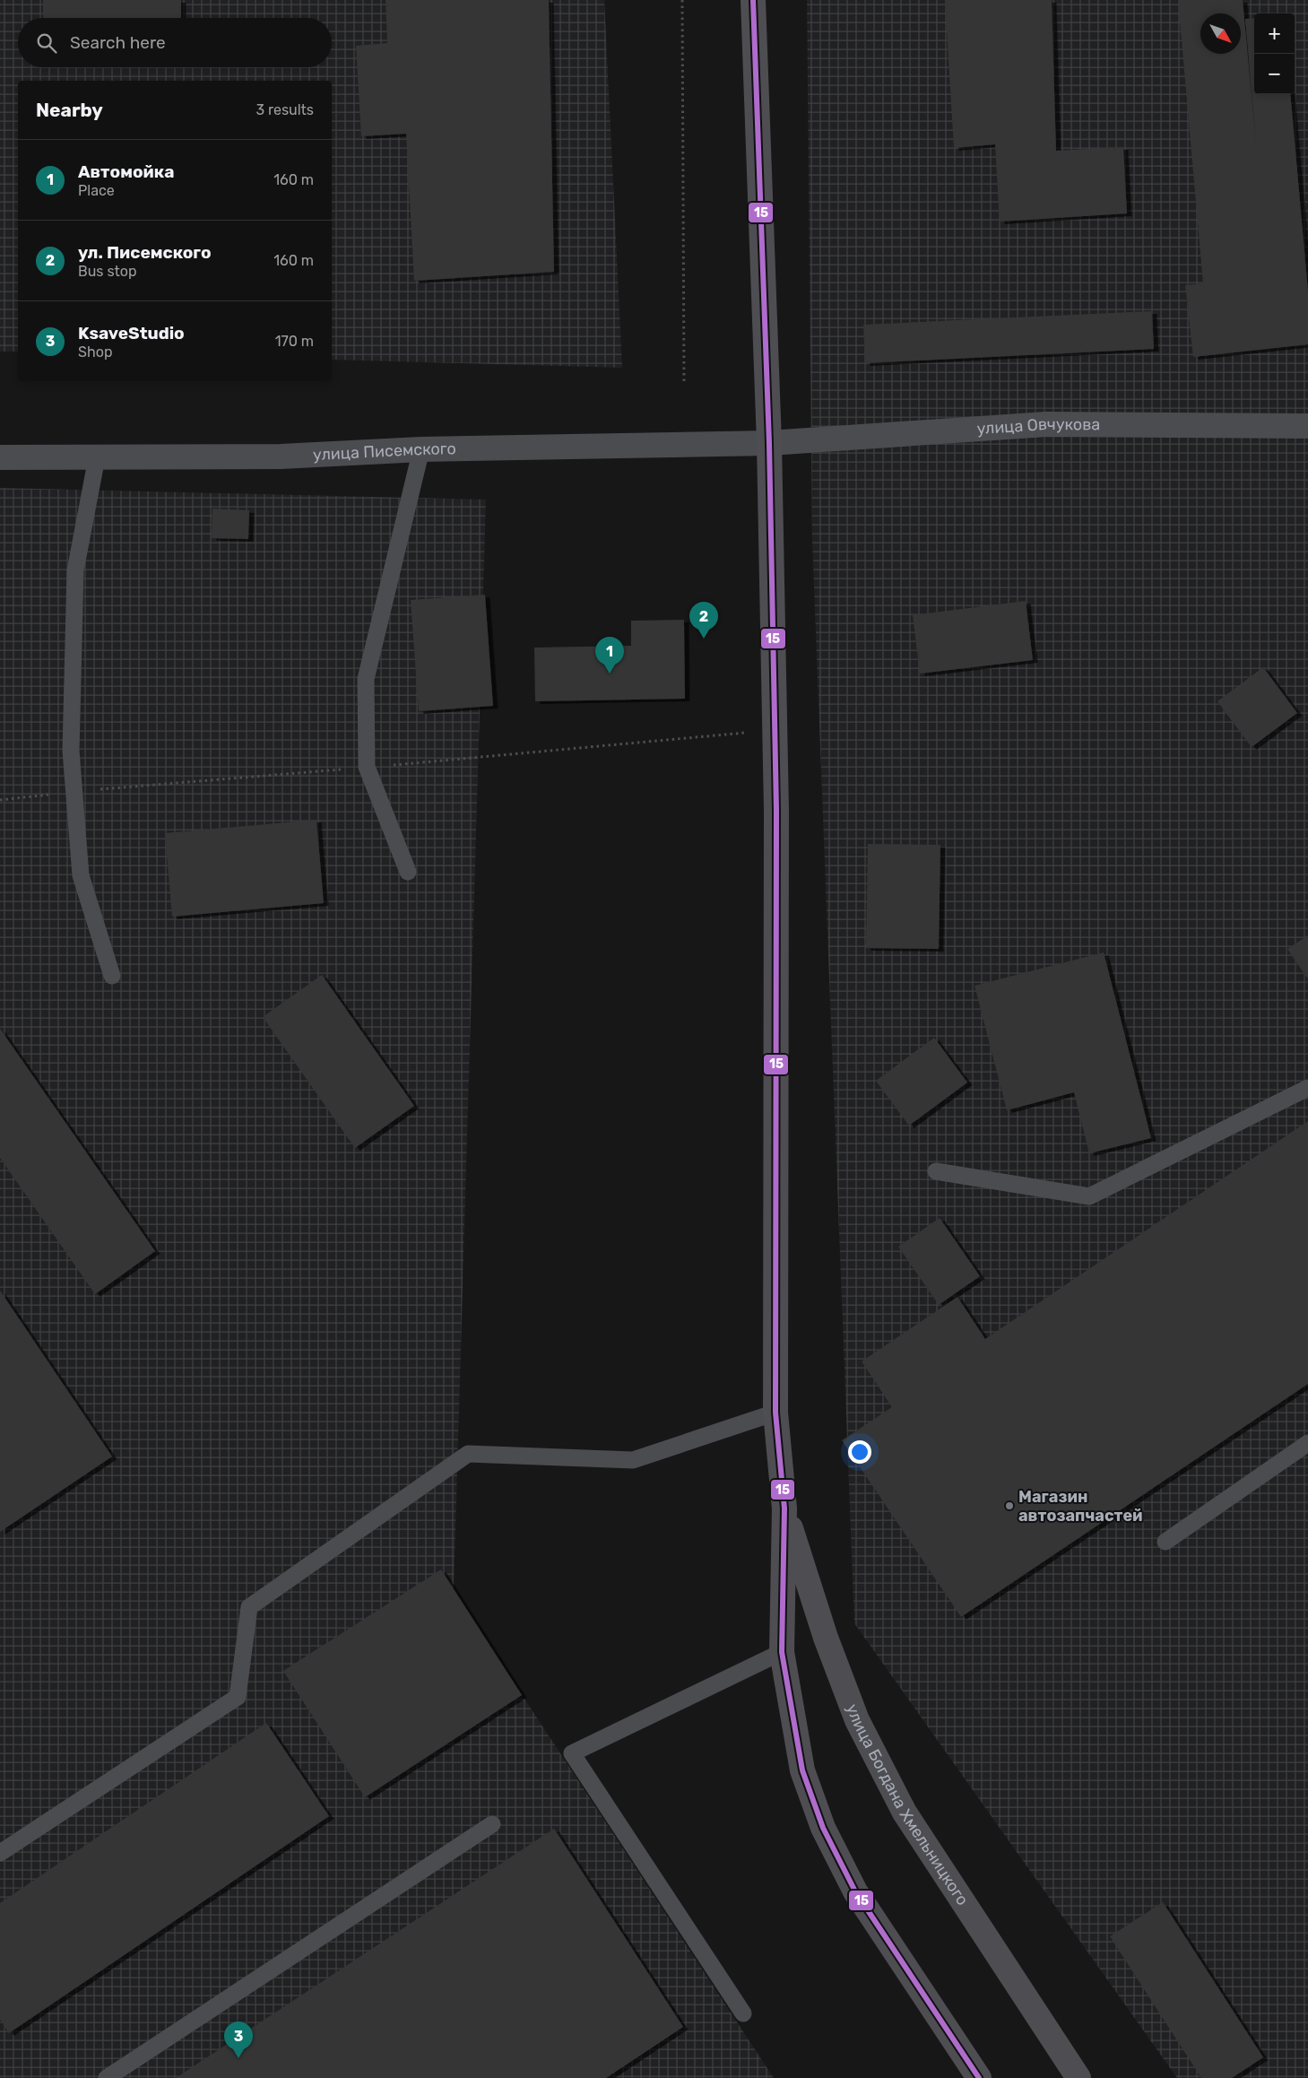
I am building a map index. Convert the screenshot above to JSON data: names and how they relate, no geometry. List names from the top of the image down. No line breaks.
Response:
{"streets":{"highway":["улица Богдана Хмельницкого"],"street":["улица Овчукова","улица Писемского"]},"crossings":[["улица Овчукова","улица Писемского"],["улица Овчукова","улица Богдана Хмельницкого"],["улица Писемского","улица Богдана Хмельницкого"]],"places":["Магазин автозапчастей"],"lines":["transit line 15"],"north":"bottom right","page":{"map_buttons":["+","−"],"search":"Search here","heading":["Nearby","3 results"],"list":[{"mark":"1","name":"Автомойка","note":"Place","value":"160 m"},{"mark":"2","name":"ул. Писемского","note":"Bus stop","value":"160 m"},{"mark":"3","name":"KsaveStudio","note":"Shop","value":"170 m"}],"pins":["2","1","3"]}}
